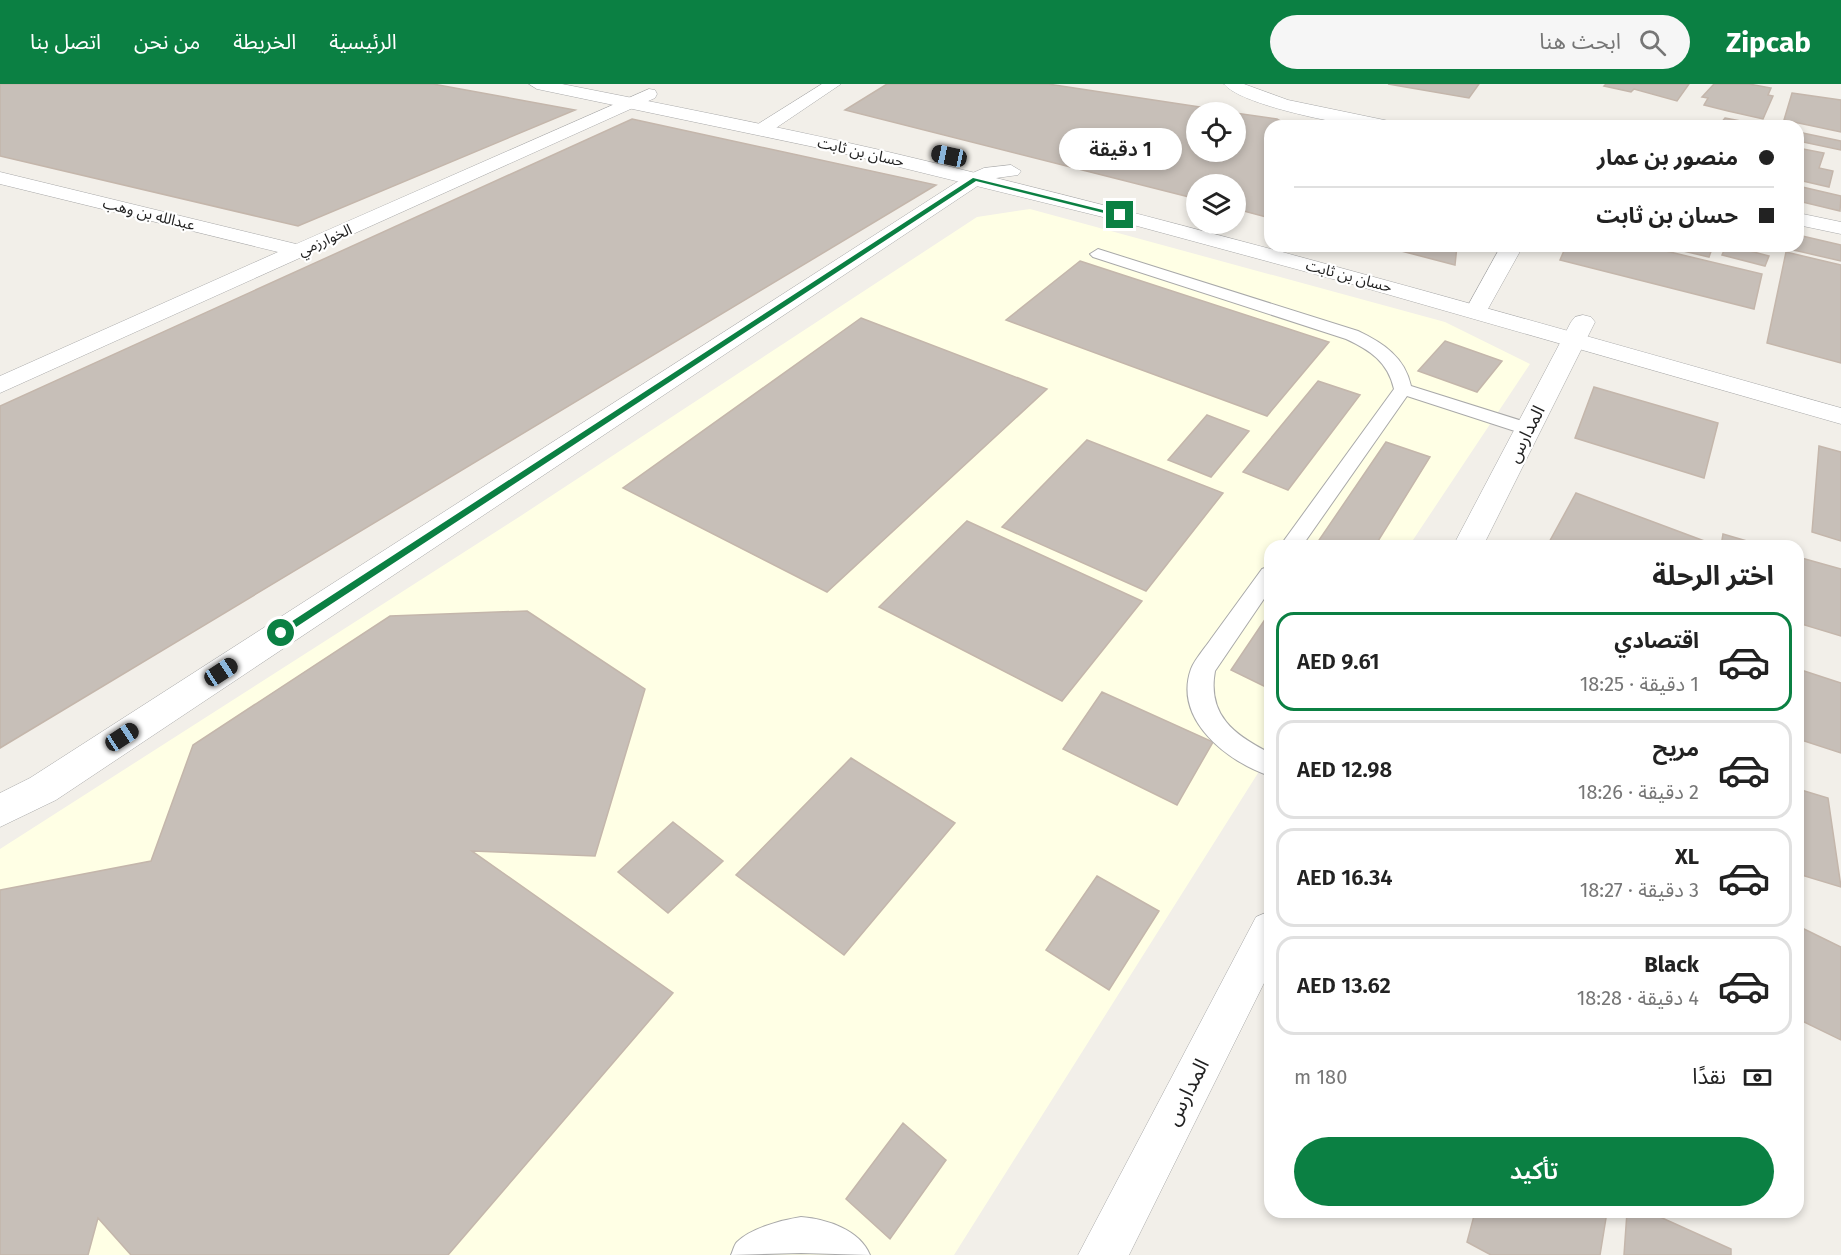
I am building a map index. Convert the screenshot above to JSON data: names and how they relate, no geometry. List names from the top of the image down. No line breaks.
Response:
{"streets":{"street":["حسان بن ثابت","عبدالله بن وهب","الخوارزمي","المدارس"]},"crossings":[["حسان بن ثابت","الخوارزمي"],["حسان بن ثابت","المدارس"],["عبدالله بن وهب","الخوارزمي"]],"page":{"header":"Zipcab","search":"ابحث هنا","nav":["الرئيسية","الخريطة","من نحن","اتصل بنا"],"banner":["منصور بن عمار","حسان بن ثابت"],"bubble":"1 دقيقة","heading":"اختر الرحلة","list":[{"name":"اقتصادي","note":"1 دقيقة · 18:25","value":"AED 9.61"},{"name":"مريح","note":"2 دقيقة · 18:26","value":"AED 12.98"},{"name":"XL","note":"3 دقيقة · 18:27","value":"AED 16.34"},{"name":"Black","note":"4 دقيقة · 18:28","value":"AED 13.62"}],"pay":["نقدًا","180 m"],"buttons":"تأكيد"}}
